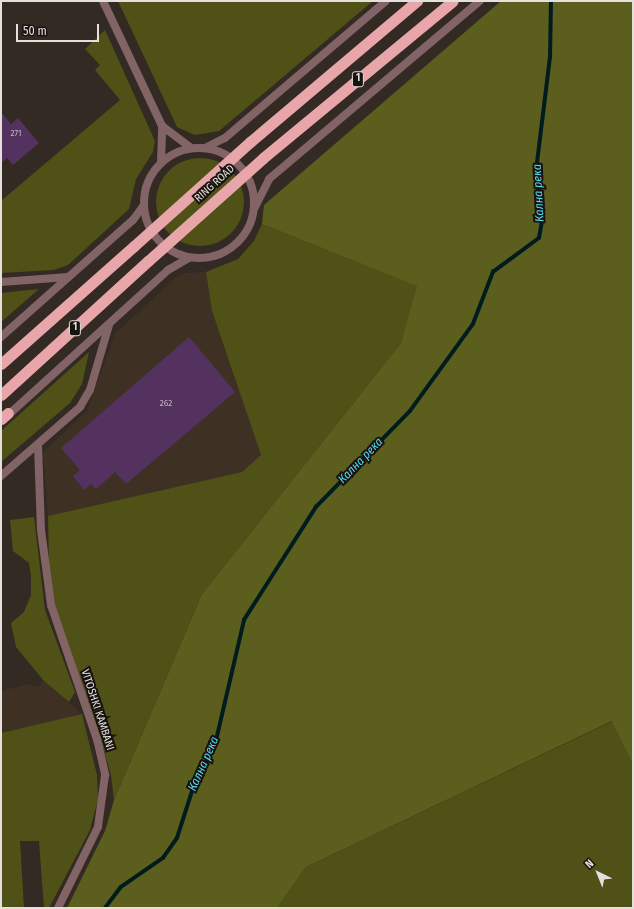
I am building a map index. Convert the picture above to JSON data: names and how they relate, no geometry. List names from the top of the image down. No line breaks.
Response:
{"streets":{"highway":["1","RING ROAD"]},"water":["Кална река"],"house_numbers":["271","262"],"scale_bar":"50 m","north":"top left"}
